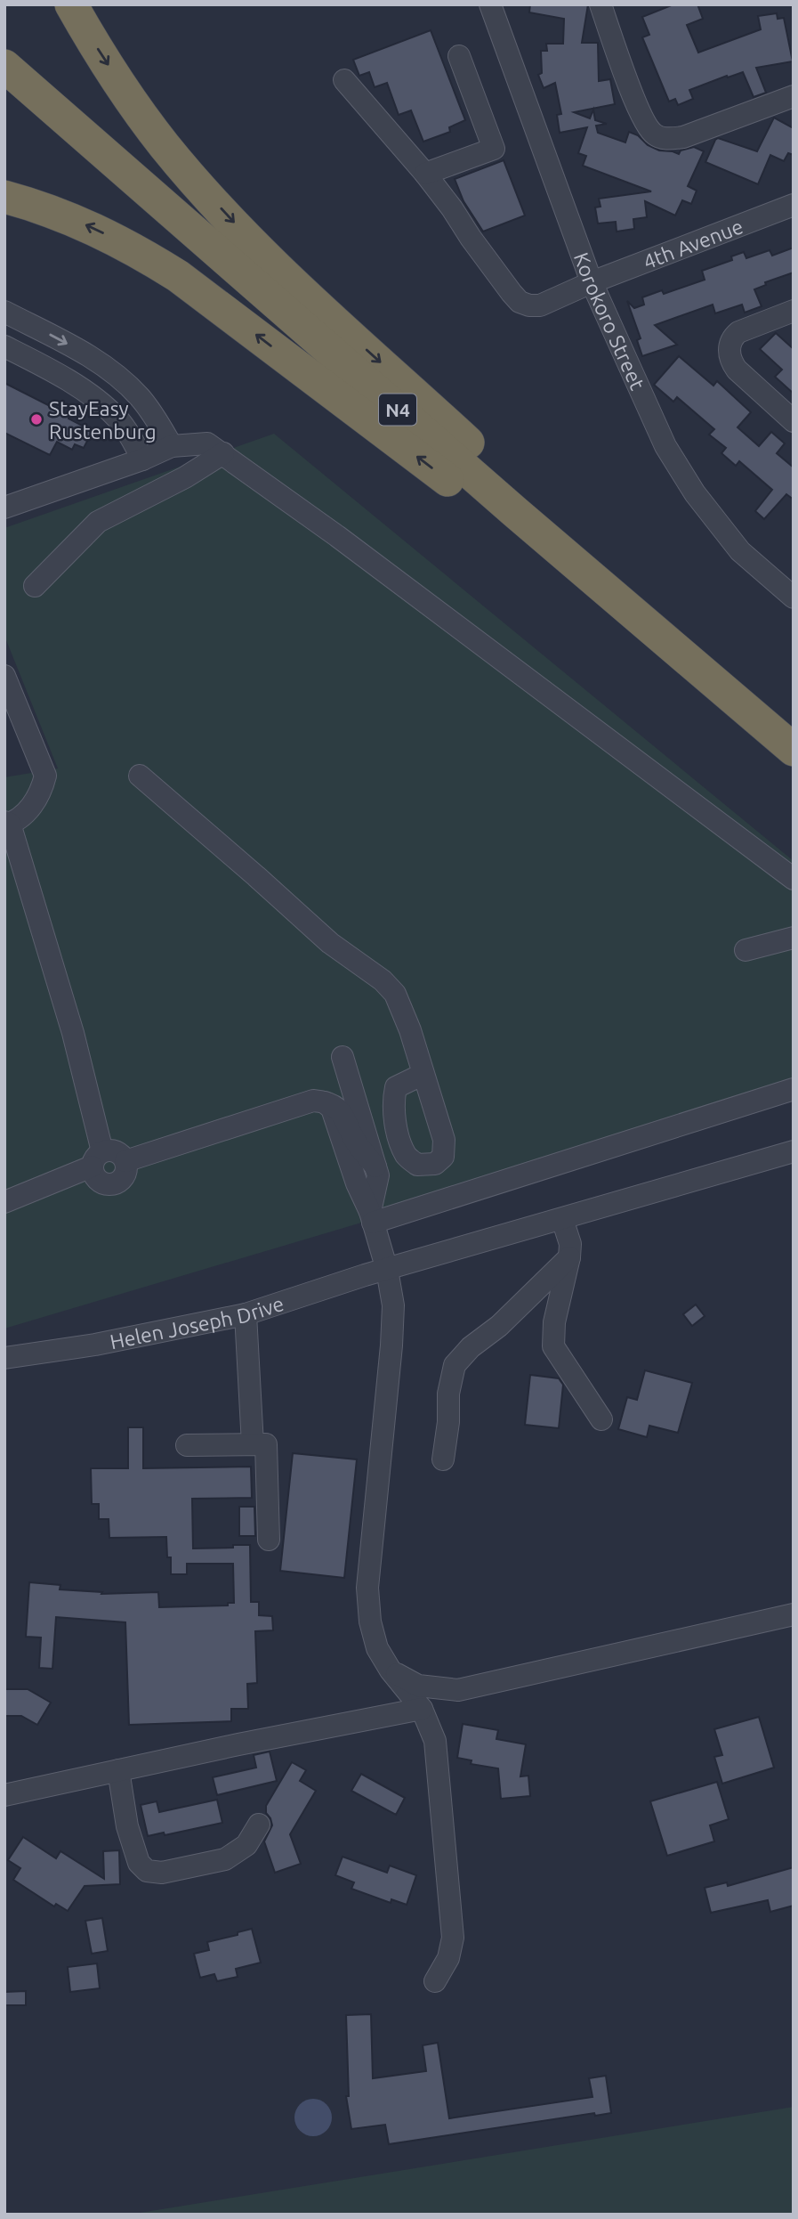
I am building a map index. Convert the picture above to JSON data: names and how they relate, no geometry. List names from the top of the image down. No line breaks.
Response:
{"streets":{"highway":["N4"],"street":["4th Avenue","Korokoro Street","Helen Joseph Drive"]},"crossings":[["4th Avenue","Korokoro Street"]],"places":["StayEasy Rustenburg"]}
